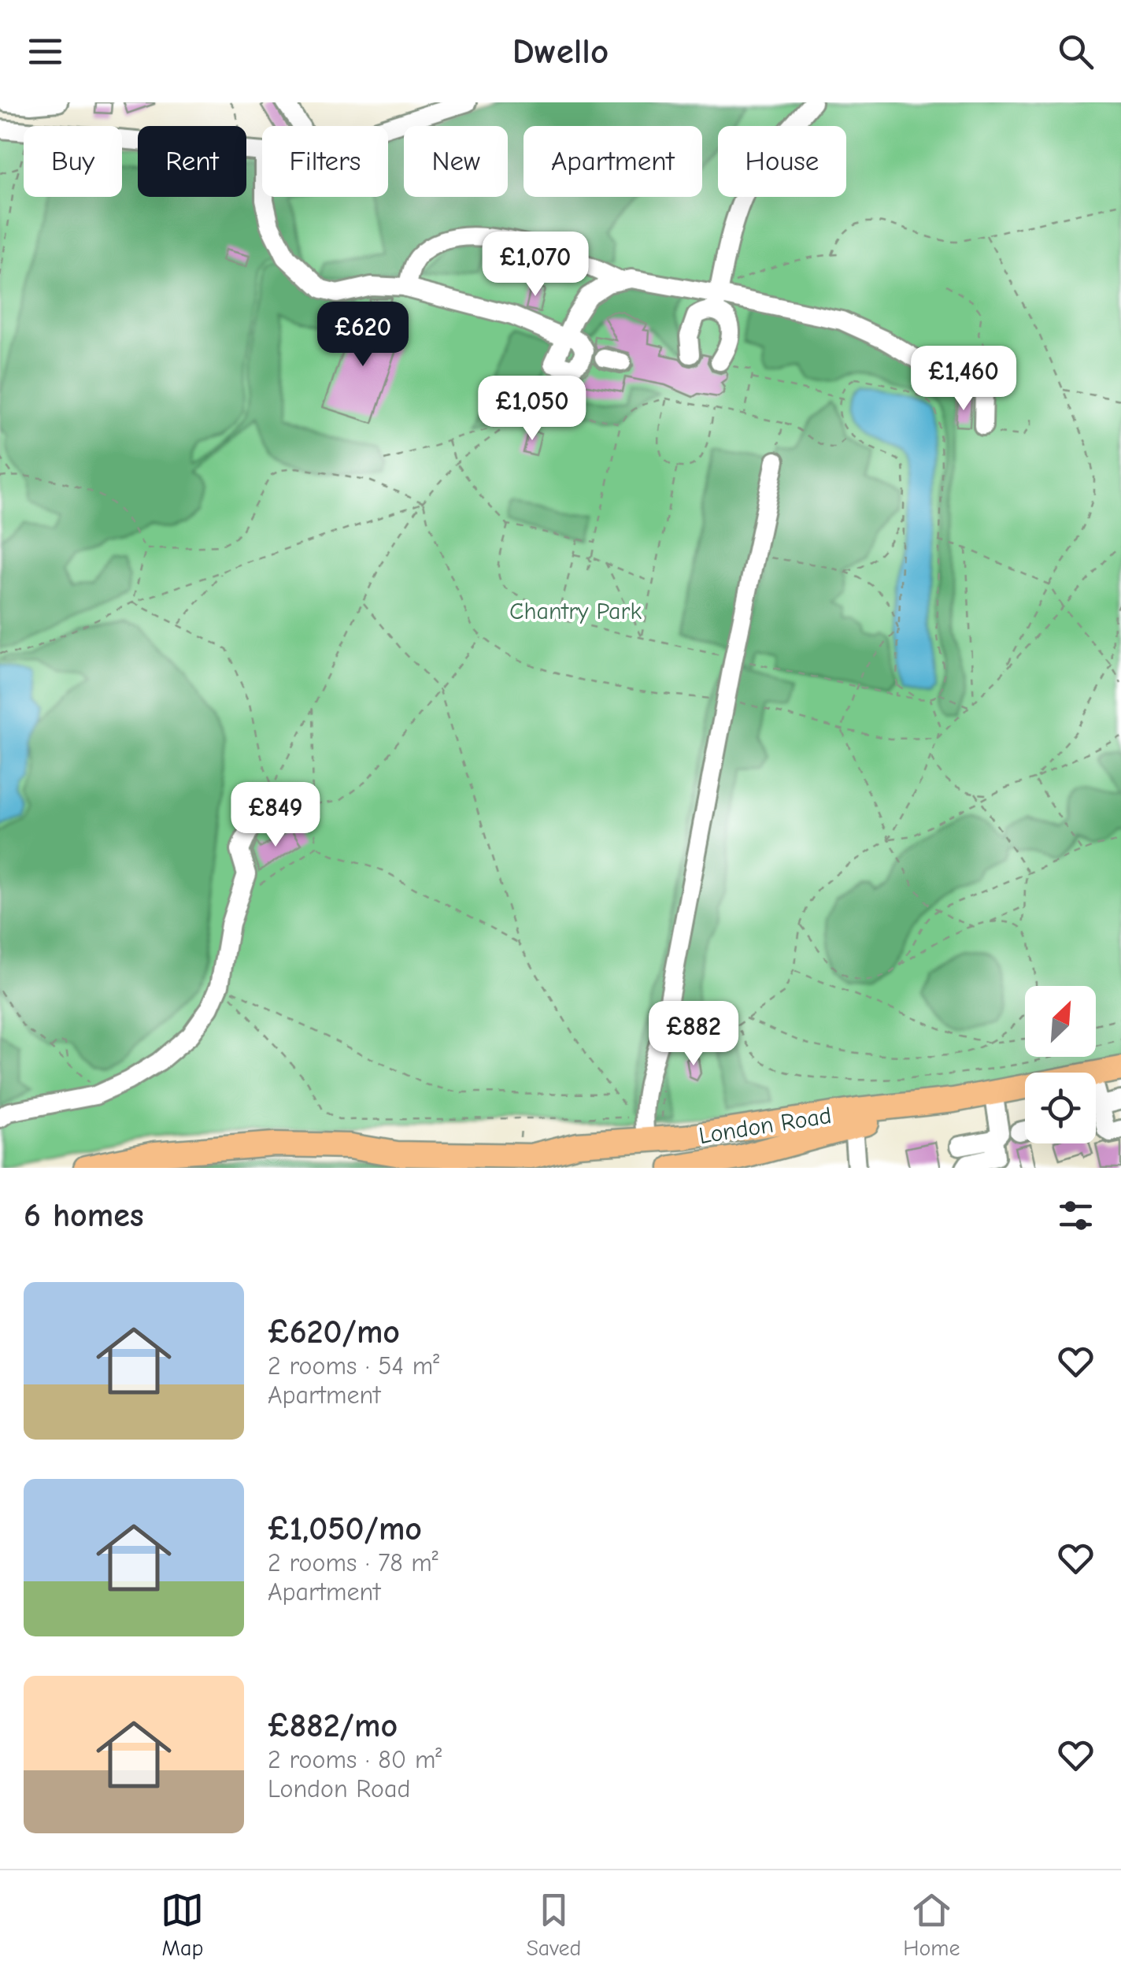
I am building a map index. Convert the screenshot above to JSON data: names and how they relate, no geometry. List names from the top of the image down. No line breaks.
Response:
{"streets":{"main road":["London Road"]},"parks":["Chantry Park"],"north":"top right","page":{"header":"Dwello","chip":["Buy","Rent","Filters","New","Apartment","House"],"price":["£1,070","£620","£1,460","£1,050","£849","£882"],"heading":"6 homes","list":[{"name":"£620/mo","note":"2 rooms · 54 m² · Apartment"},{"name":"£1,050/mo","note":"2 rooms · 78 m² · Apartment"},{"name":"£882/mo","note":"2 rooms · 80 m² · London Road"}],"tabs":["Map","Saved","Home"]}}
